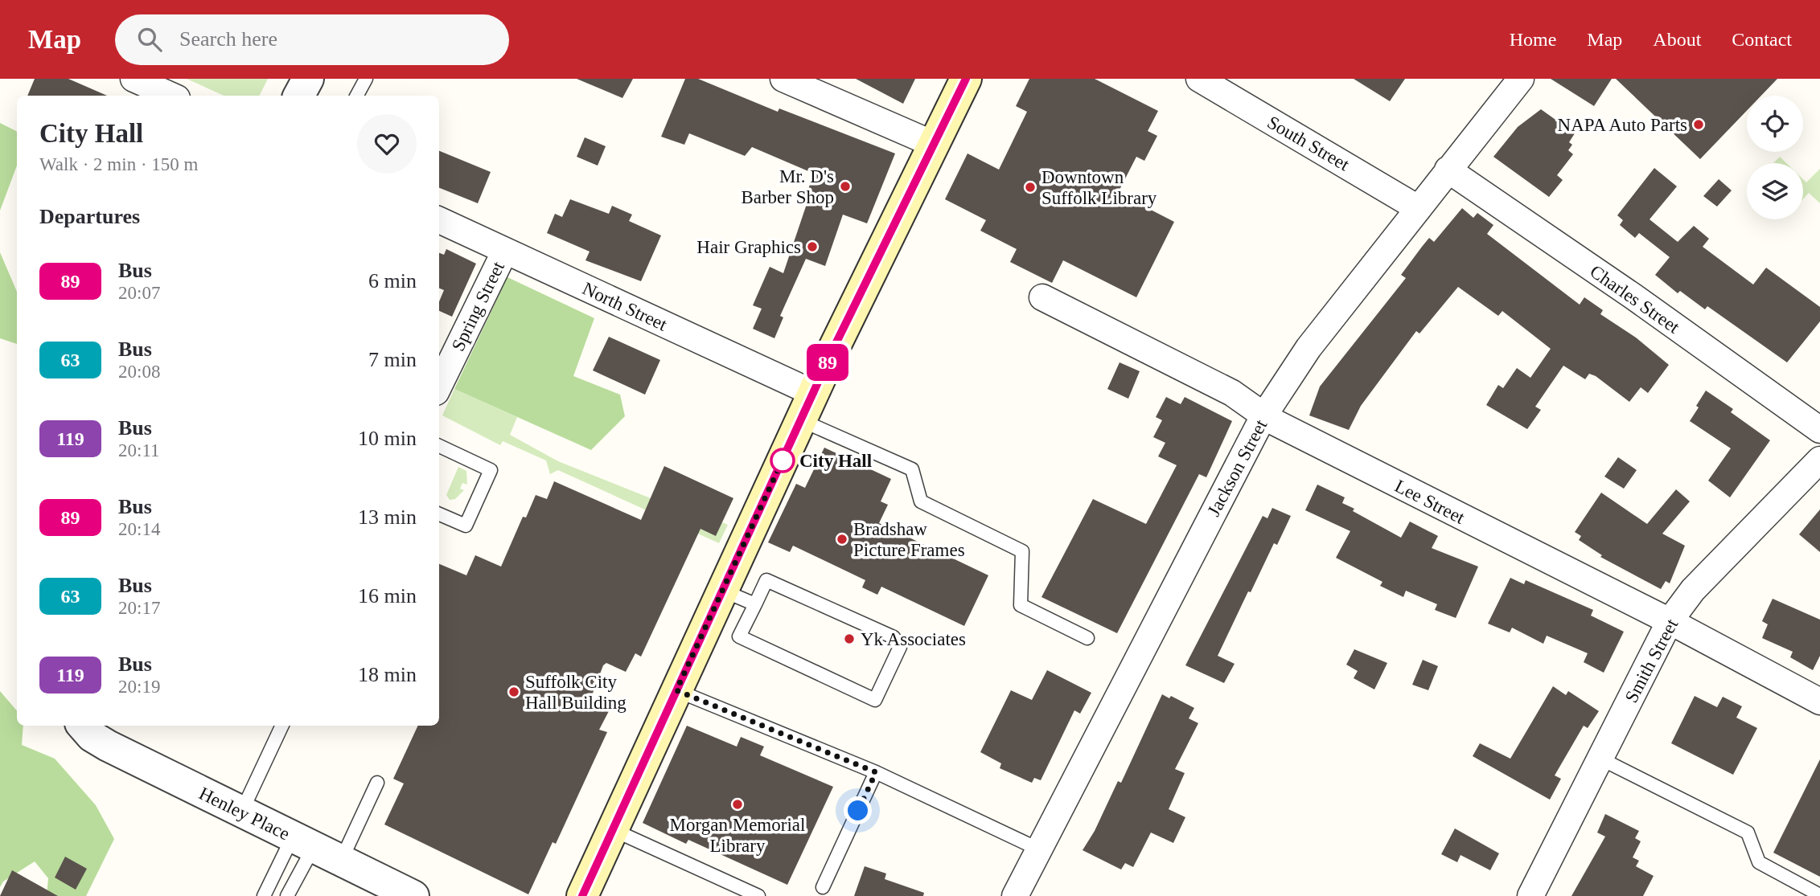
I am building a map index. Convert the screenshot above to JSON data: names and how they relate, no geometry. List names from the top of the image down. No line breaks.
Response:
{"streets":{"street":["South Street","Charles Street","Spring Street","North Street","Jackson Street","Lee Street","Smith Street","Henley Place"]},"crossings":[["South Street","Jackson Street"],["Charles Street","Jackson Street"],["Spring Street","North Street"],["Jackson Street","Lee Street"],["Lee Street","Smith Street"]],"places":["NAPA Auto Parts","Mr. D's Barber Shop","Downtown Suffolk Library","Hair Graphics","City Hall","Bradshaw Picture Frames","Yk Associates","Suffolk City Hall Building","Morgan Memorial Library"],"lines":["bus line 89"],"page":{"header":"Map","search":"Search here","nav":["Home","Map","About","Contact"],"on_map":"89","heading":[["City Hall","Walk · 2 min · 150 m"],"Departures"],"list":[{"mark":"89","name":"Bus","note":"20:07","value":"6 min"},{"mark":"63","name":"Bus","note":"20:08","value":"7 min"},{"mark":"119","name":"Bus","note":"20:11","value":"10 min"},{"mark":"89","name":"Bus","note":"20:14","value":"13 min"},{"mark":"63","name":"Bus","note":"20:17","value":"16 min"},{"mark":"119","name":"Bus","note":"20:19","value":"18 min"}]}}
